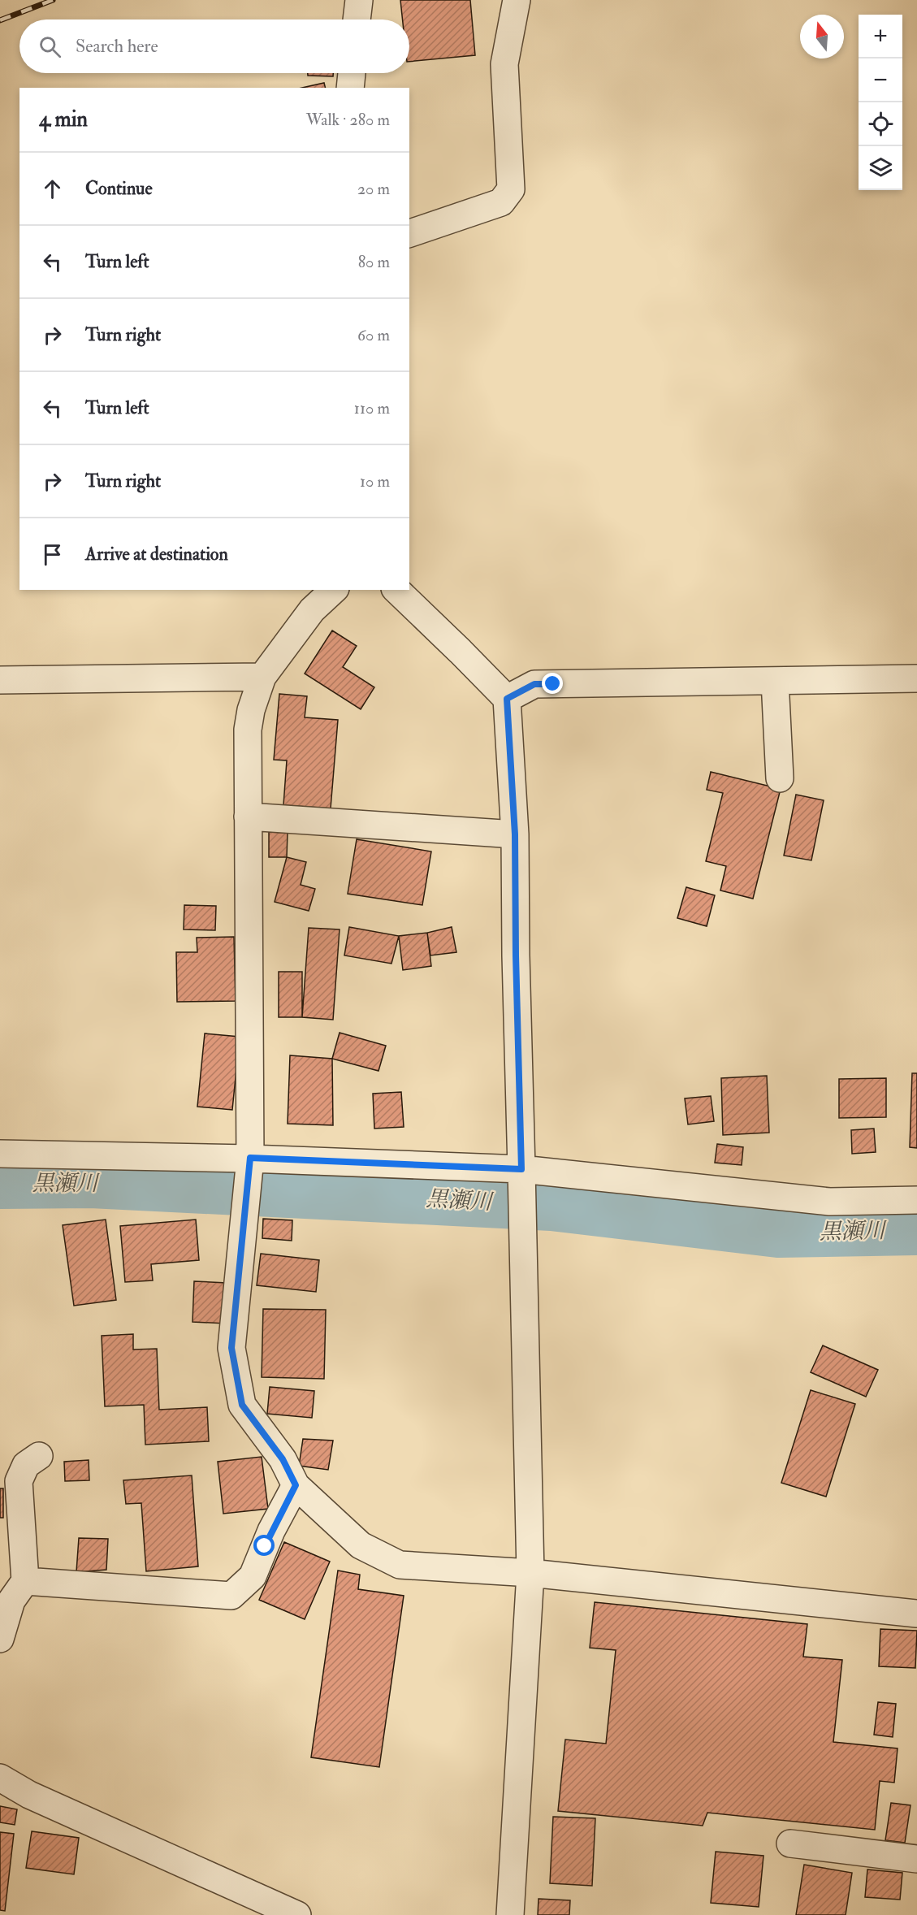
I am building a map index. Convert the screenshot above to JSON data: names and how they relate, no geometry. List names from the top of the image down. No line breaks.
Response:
{"water":["黒瀬川"],"north":"top","page":{"map_buttons":["+","−"],"search":"Search here","heading":["4 min","Walk · 280 m"],"list":[["Continue","20 m"],["Turn left","80 m"],["Turn right","60 m"],["Turn left","110 m"],["Turn right","10 m"],"Arrive at destination"]}}
